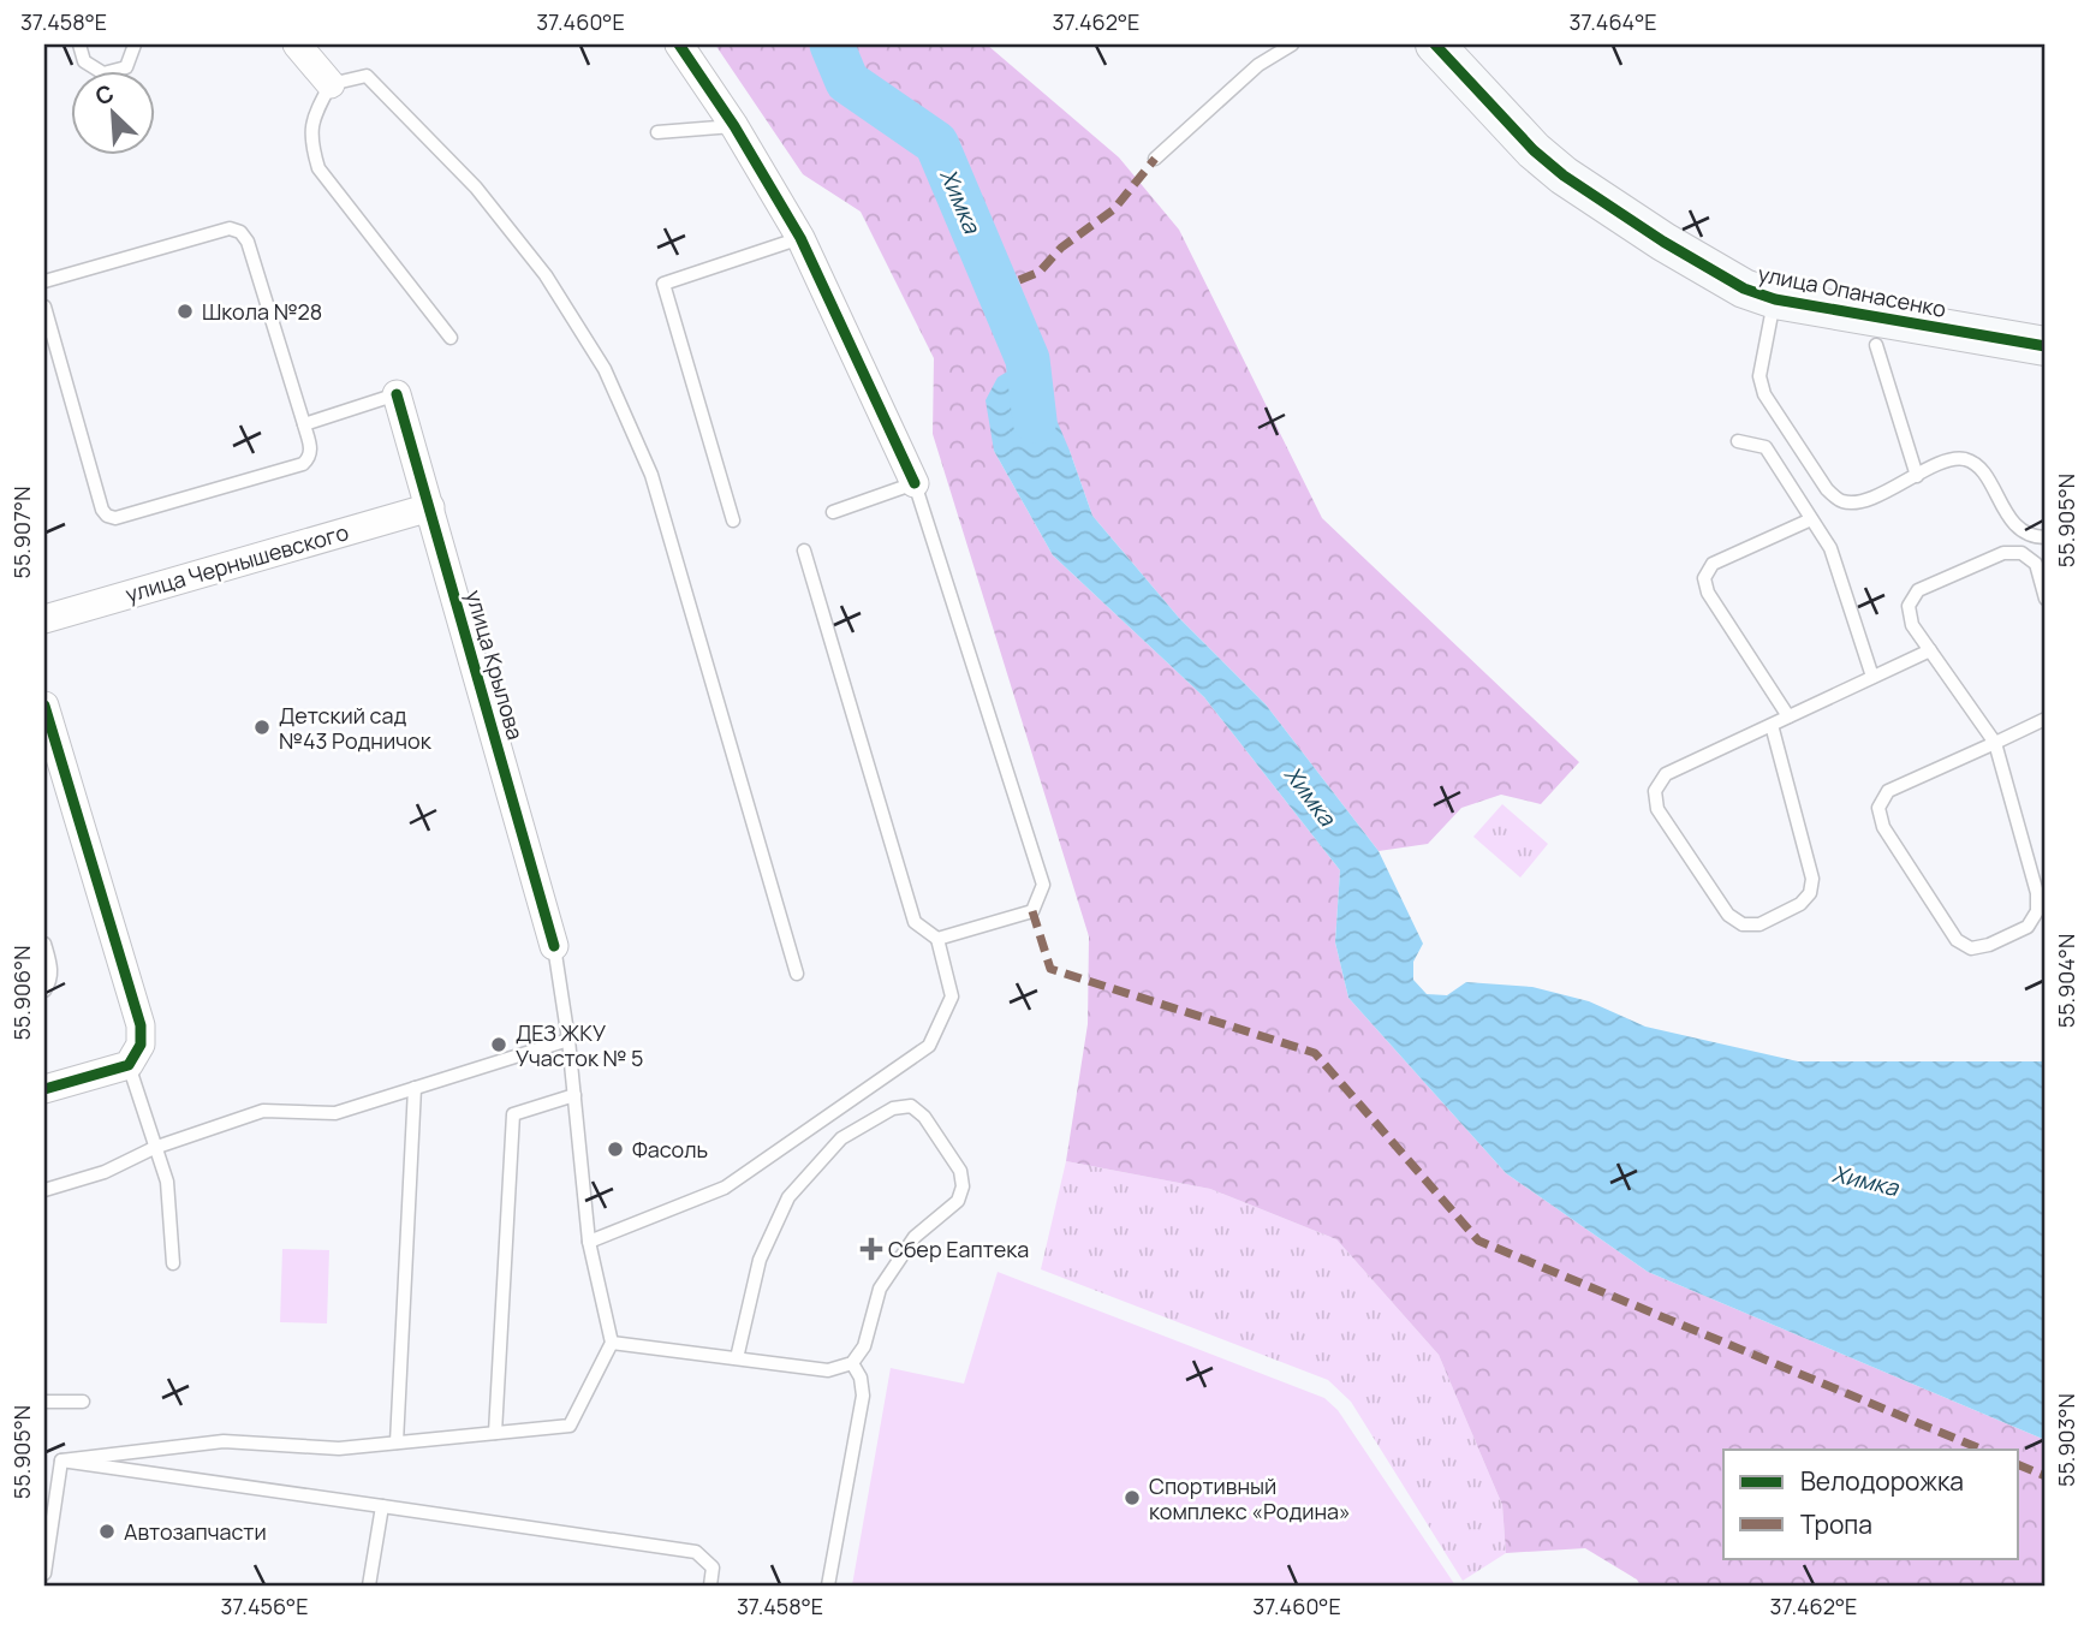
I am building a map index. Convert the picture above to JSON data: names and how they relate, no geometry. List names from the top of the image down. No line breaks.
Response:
{"streets":{"street":["улица Опанасенко","улица Чернышевского","улица Крылова"]},"crossings":[["улица Чернышевского","улица Крылова"]],"water":["Химка"],"places":{"other":["Школа №28","Детский сад №43 Родничок","ДЕЗ ЖКУ Участок № 5","Фасоль","Спортивный комплекс «Родина»","Автозапчасти"],"health":["Сбер Еаптека"]},"legend":["Велодорожка","Тропа"],"north":"top left","coordinates":["37.458°E","37.460°E","37.462°E","37.464°E","55.905°N","55.907°N","55.904°N","55.906°N","55.903°N","37.456°E"]}
